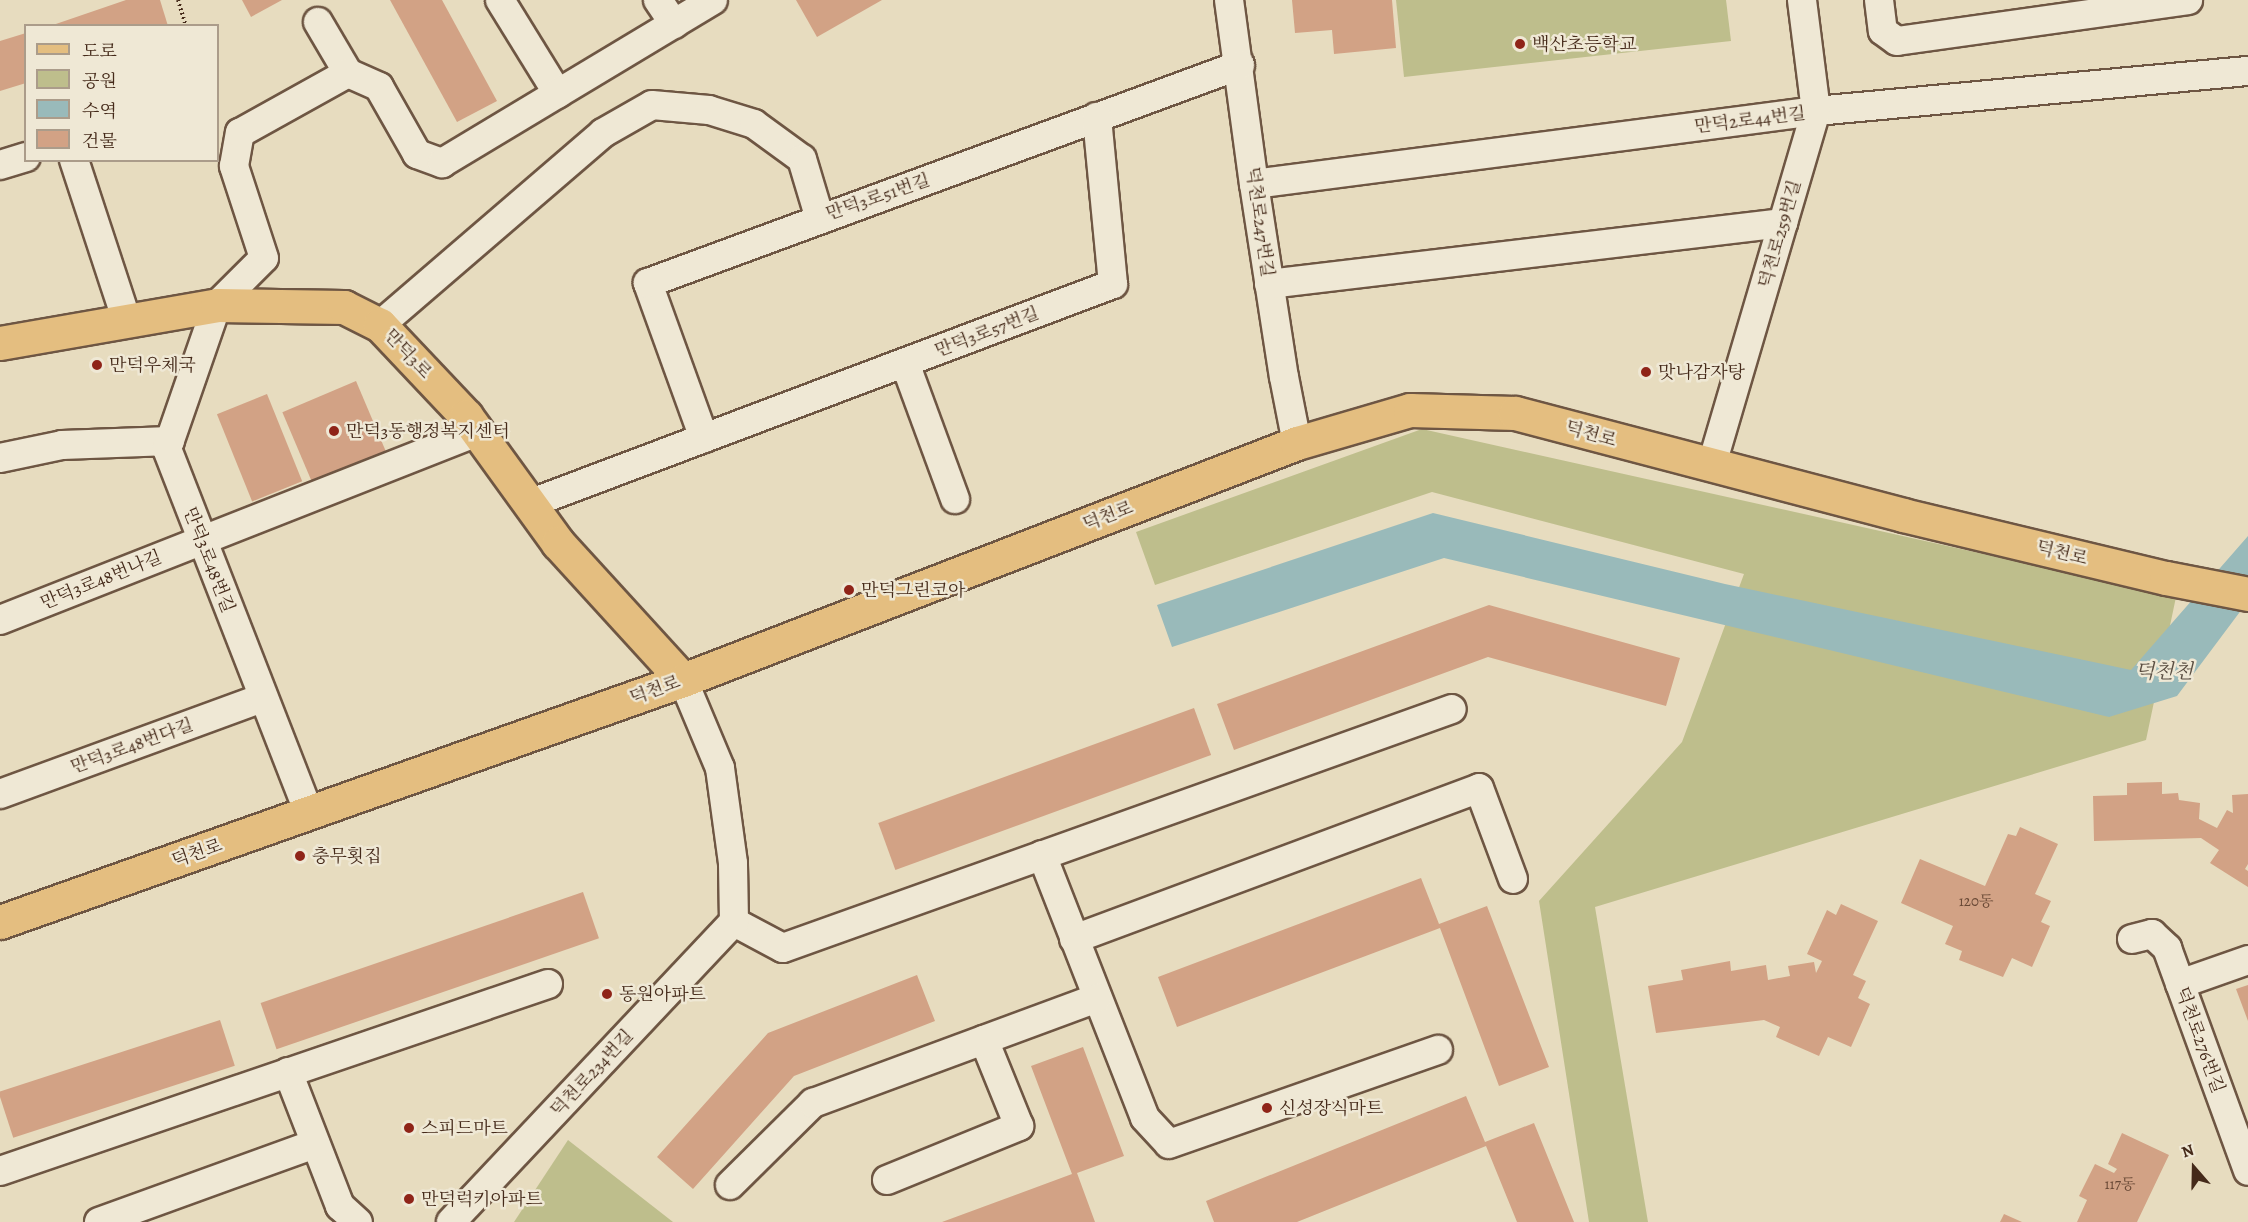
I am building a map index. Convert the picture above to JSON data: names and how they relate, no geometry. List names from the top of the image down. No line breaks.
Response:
{"streets":{"main road":["만덕3로","덕천로"],"street":["만덕2로44번길","만덕3로51번길","덕천로247번길","덕천로259번길","만덕3로57번길","만덕3로48번길","만덕3로48번나길","만덕3로48번다길","덕천로276번길","덕천로234번길"]},"crossings":[["만덕2로44번길","덕천로247번길"],["만덕2로44번길","덕천로259번길"],["만덕3로51번길","덕천로247번길"],["만덕3로51번길","만덕3로57번길"],["만덕3로51번길","만덕3로"],["덕천로247번길","덕천로"],["덕천로259번길","덕천로"],["만덕3로57번길","만덕3로"],["만덕3로","덕천로"],["만덕3로","만덕3로48번길"],["만덕3로","만덕3로48번나길"],["덕천로","만덕3로48번길"],["만덕3로48번길","만덕3로48번나길"],["만덕3로48번길","만덕3로48번다길"]],"water":["덕천천"],"places":["백산초등학교","만덕우체국","맛나감자탕","만덕3동행정복지센터","만덕그린코아","충무횟집","동원아파트","신성장식마트","스피드마트","만덕럭키아파트"],"house_numbers":["120동","117동"],"legend":["도로","공원","수역","건물"],"north":"top"}
